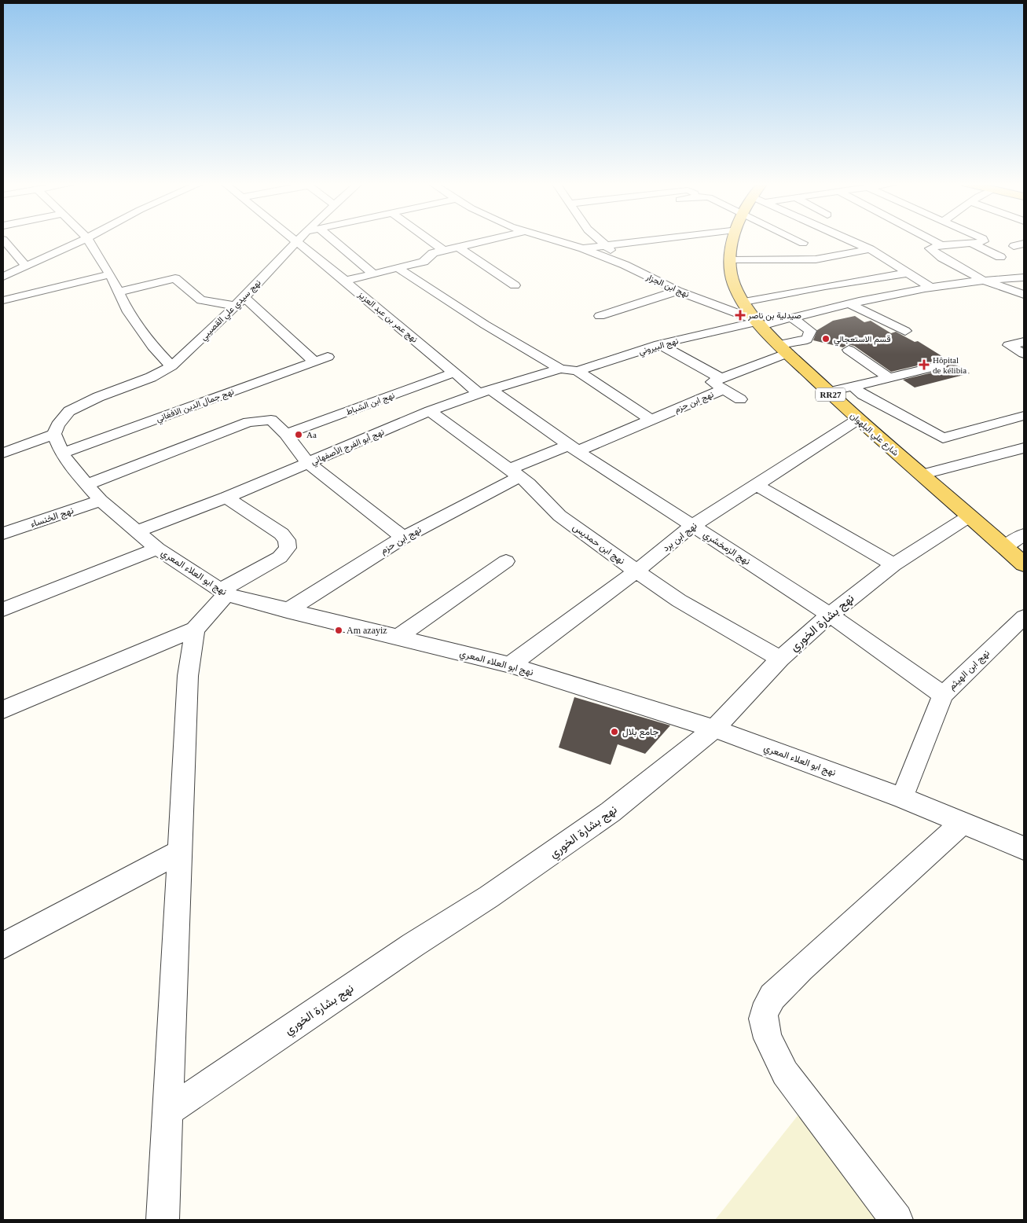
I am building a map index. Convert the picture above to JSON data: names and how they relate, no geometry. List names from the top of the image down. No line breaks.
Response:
{"streets":{"main road":["RR27","شارع علي البلهوان"],"street":["نهج ابن الجزار","نهج سيدي علي القصيبي","نهج عمر بن عبد العزيز","نهج البيروني","نهج ابن حزم","نهج ابن الشباط","نهج جمال الدين الافغاني","نهج أبو الفرج الأصفهاني","نهج الخنساء","نهج ابن برد","نهج ابن حمديس","نهج الزمخشري","نهج ابو العلاء المعري","نهج بشارة الخوري","نهج ابن الهيثم"]},"crossings":[["نهج ابن الجزار","نهج البيروني"],["نهج ابن الجزار","شارع علي البلهوان"],["نهج سيدي علي القصيبي","نهج عمر بن عبد العزيز"],["نهج سيدي علي القصيبي","نهج ابو العلاء المعري"],["نهج عمر بن عبد العزيز","نهج ابن الشباط"],["نهج عمر بن عبد العزيز","نهج أبو الفرج الأصفهاني"],["نهج عمر بن عبد العزيز","نهج الزمخشري"],["نهج البيروني","نهج ابن حزم"],["نهج البيروني","شارع علي البلهوان"],["نهج البيروني","نهج أبو الفرج الأصفهاني"],["نهج ابن حزم","شارع علي البلهوان"],["نهج ابن حزم","نهج ابن حمديس"],["نهج ابن حزم","نهج الزمخشري"],["نهج ابن حزم","نهج ابو العلاء المعري"],["نهج جمال الدين الافغاني","نهج ابو العلاء المعري"],["شارع علي البلهوان","نهج ابن برد"],["شارع علي البلهوان","نهج بشارة الخوري"],["نهج أبو الفرج الأصفهاني","نهج ابن حمديس"],["نهج أبو الفرج الأصفهاني","نهج الزمخشري"],["نهج أبو الفرج الأصفهاني","نهج ابو العلاء المعري"],["نهج الخنساء","نهج ابو العلاء المعري"],["نهج ابن برد","نهج ابن حمديس"],["نهج ابن برد","نهج الزمخشري"],["نهج ابن برد","نهج ابو العلاء المعري"],["نهج ابن حمديس","نهج بشارة الخوري"],["نهج الزمخشري","نهج بشارة الخوري"],["نهج الزمخشري","نهج ابن الهيثم"],["نهج ابو العلاء المعري","نهج بشارة الخوري"],["نهج ابو العلاء المعري","نهج ابن الهيثم"]],"places":{"health":["صيدلية بن ناصر","Hôpital de kélibia"],"other":["قسم الاستعجالي","Aa","Am azayiz","جامع بلال"]}}
